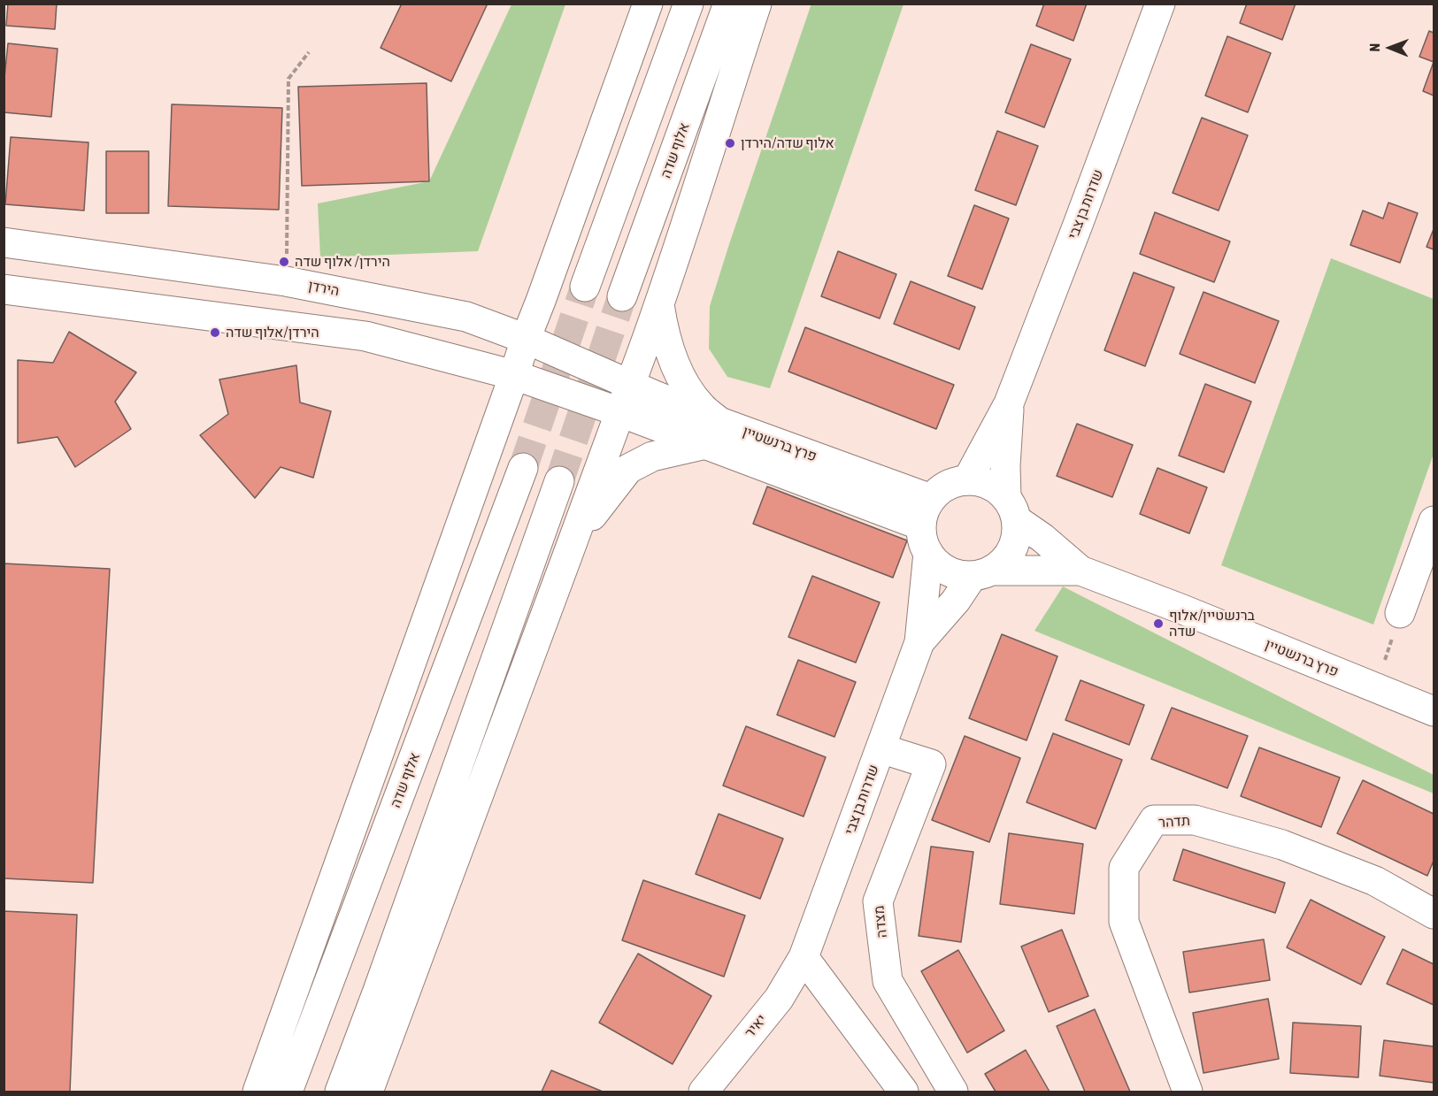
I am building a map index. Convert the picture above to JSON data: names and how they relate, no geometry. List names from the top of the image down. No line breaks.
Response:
{"streets":{"street":["אלוף שדה","שדרות בן צבי","הירדן","פרץ ברנשטיין","תדהר","מצדה","יאיר"]},"crossings":[["שדרות בן צבי","פרץ ברנשטיין"],["שדרות בן צבי","מצדה"],["שדרות בן צבי","יאיר"],["הירדן","פרץ ברנשטיין"]],"places":["אלוף שדה/הירדן","הירדן/ אלוף שדה","הירדן/אלוף שדה","ברנשטיין/אלוף שדה"],"north":"left"}
